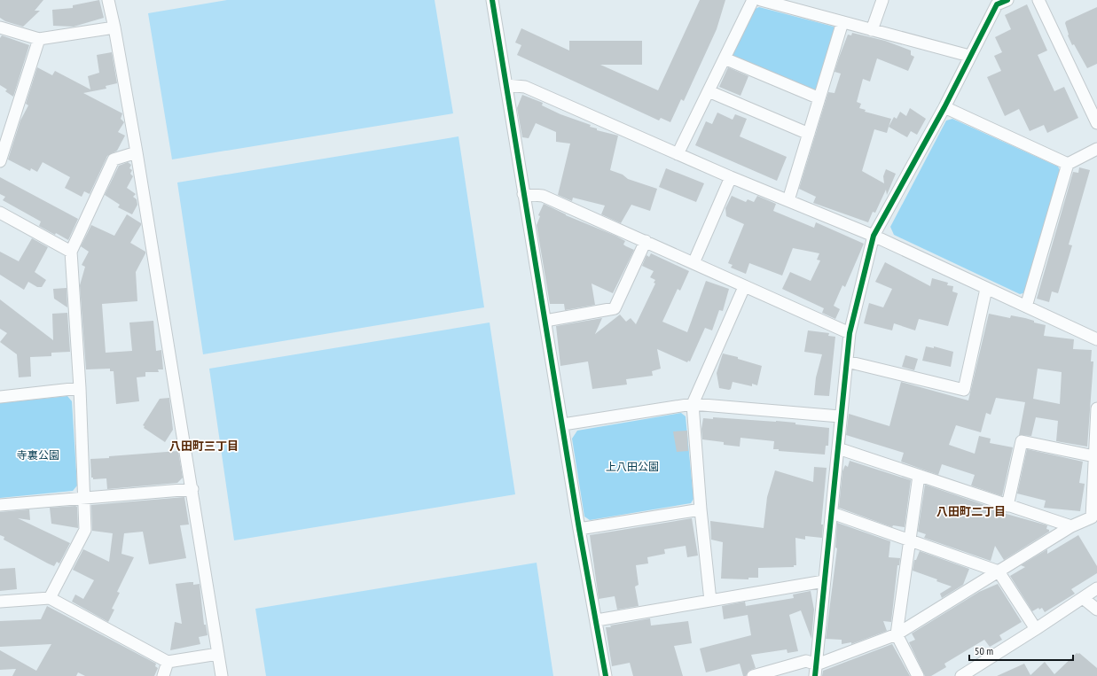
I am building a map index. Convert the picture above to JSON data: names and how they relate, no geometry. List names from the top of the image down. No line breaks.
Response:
{"districts":["八田町三丁目","八田町二丁目"],"parks":["寺裏公園","上八田公園"],"scale_bar":"50 m"}
